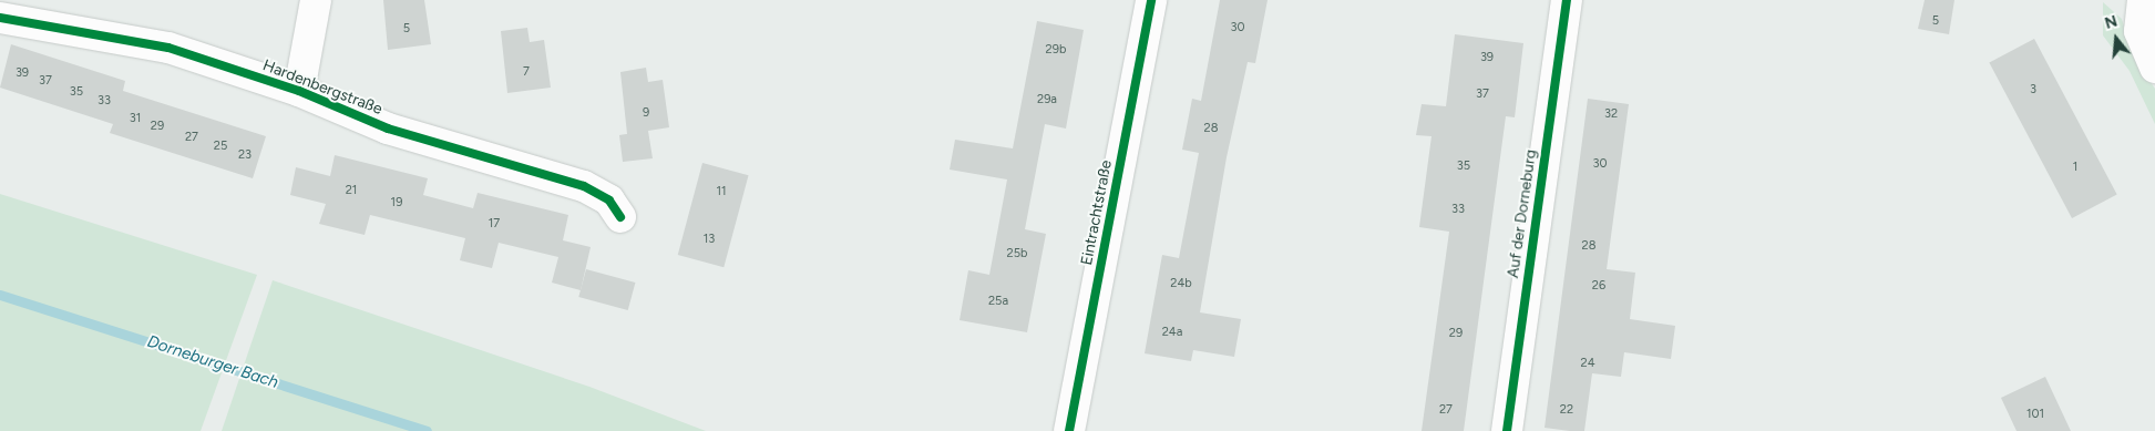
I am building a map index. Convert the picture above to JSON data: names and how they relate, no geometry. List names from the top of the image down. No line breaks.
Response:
{"streets":{"street":["Hardenbergstraße","Eintrachtstraße","Auf der Dorneburg"]},"water":["Dorneburger Bach"],"house_numbers":["5","30","5","29b","39","7","39","37","3","35","37","29a","33","9","32","31","29","28","27","25","23","30","35","1","21","11","19","33","17","13","28","25b","24b","26","25a","24a","29","24","27","22","101"],"north":"top"}
